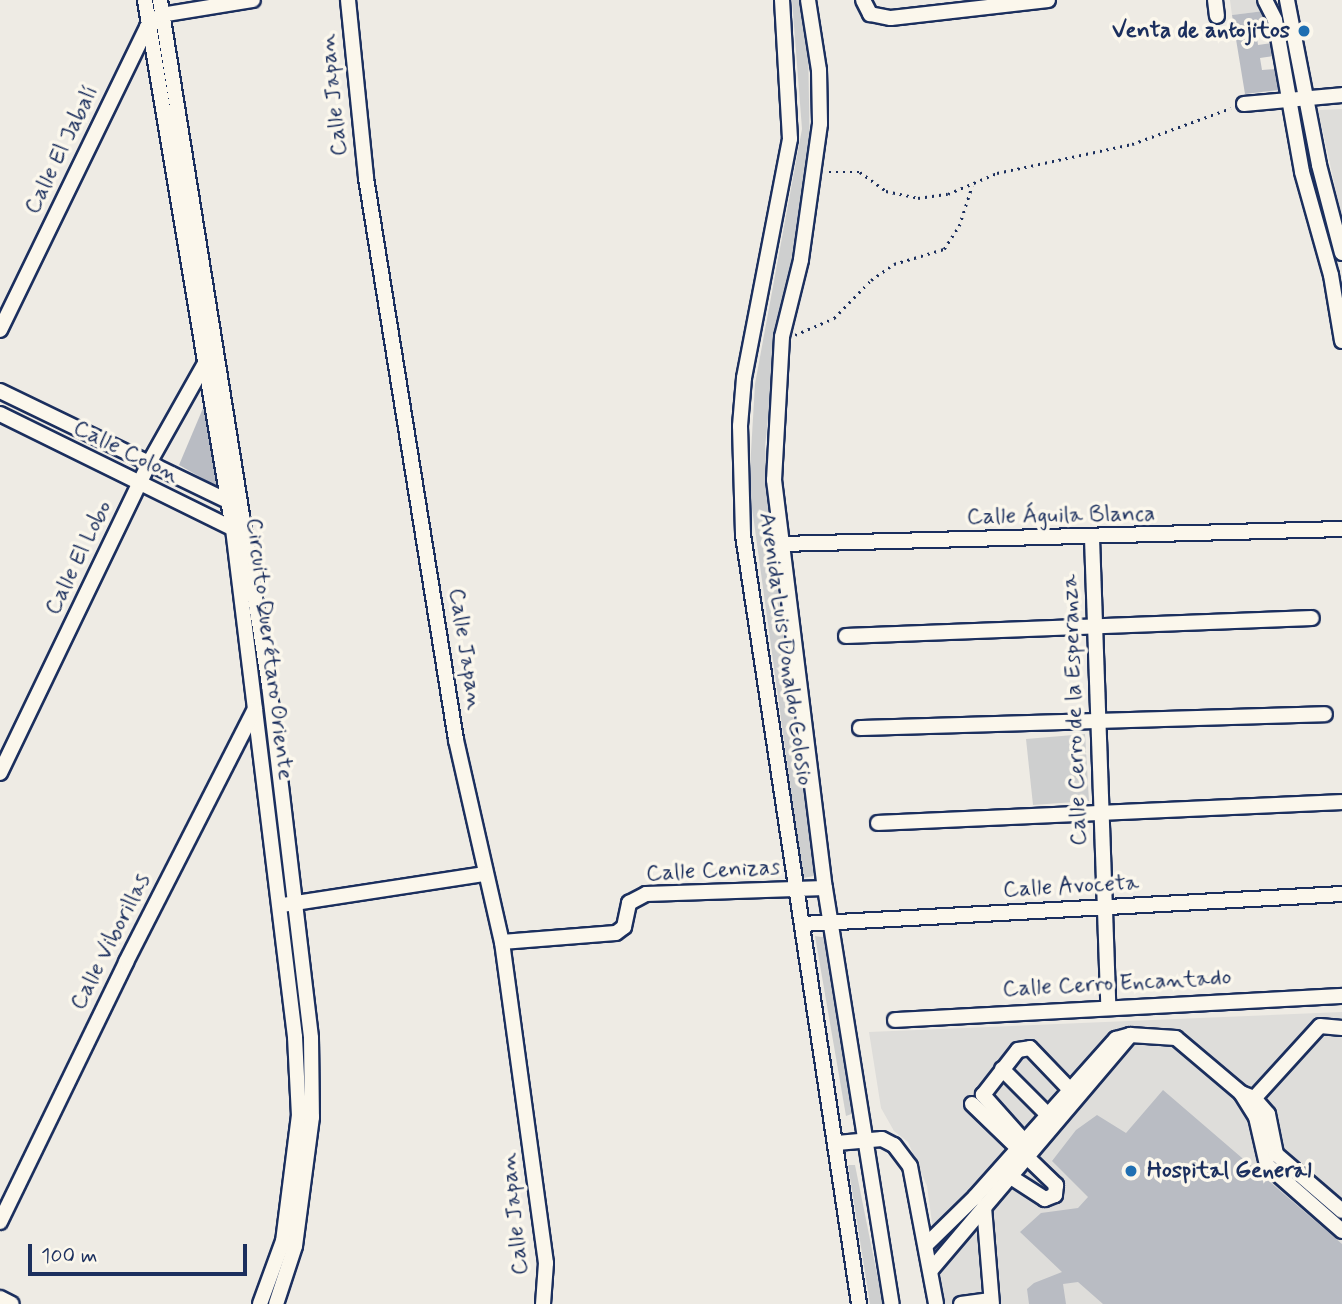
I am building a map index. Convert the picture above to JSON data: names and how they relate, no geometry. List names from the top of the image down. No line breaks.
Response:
{"streets":{"street":["Calle Japan","Calle El Jabalí","Calle Colon","Calle Águila Blanca","Calle El Lobo","Circuito Querétaro Oriente","Avenida Luis Donaldo Colosio","Calle Cerro de la Esperanza","Calle Cenizas","Calle Avoceta","Calle Viborillas","Calle Cerro Encantado"]},"crossings":[["Calle Japan","Calle Cenizas"],["Calle El Jabalí","Circuito Querétaro Oriente"],["Calle Colon","Calle El Lobo"],["Calle Colon","Circuito Querétaro Oriente"],["Calle Águila Blanca","Avenida Luis Donaldo Colosio"],["Calle Águila Blanca","Calle Cerro de la Esperanza"],["Calle El Lobo","Circuito Querétaro Oriente"],["Circuito Querétaro Oriente","Calle Viborillas"],["Avenida Luis Donaldo Colosio","Calle Cenizas"],["Avenida Luis Donaldo Colosio","Calle Avoceta"],["Calle Cerro de la Esperanza","Calle Avoceta"],["Calle Cerro de la Esperanza","Calle Cerro Encantado"]],"places":["Venta de antojitos","Hospital General"],"scale_bar":"100 m"}
